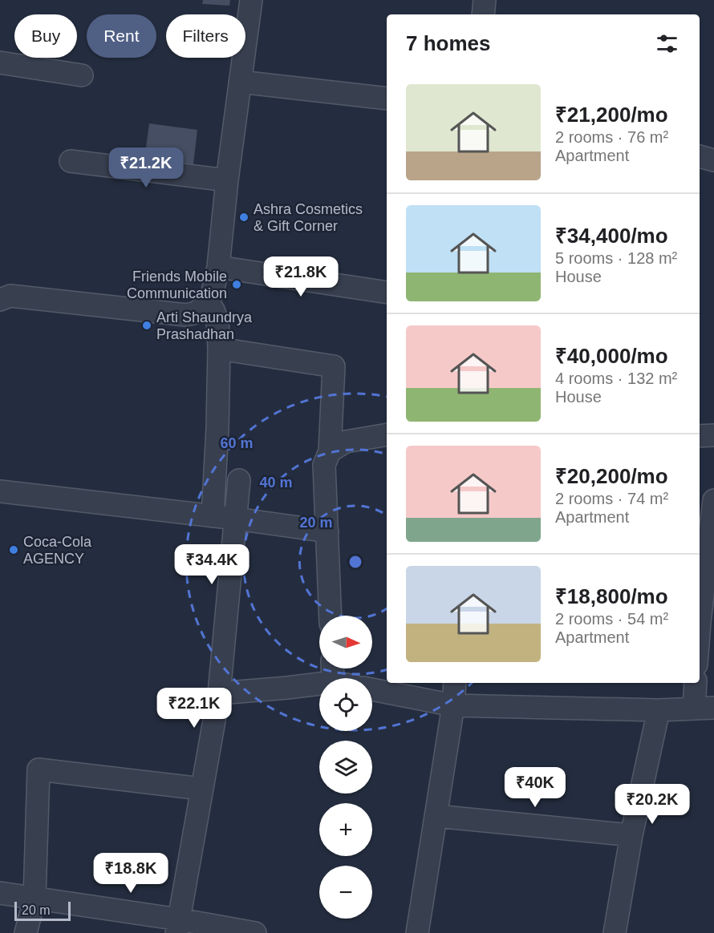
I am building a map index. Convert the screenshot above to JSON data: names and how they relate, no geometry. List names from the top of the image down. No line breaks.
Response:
{"places":["Ashra Cosmetics & Gift Corner","Friends Mobile Communication","Arti Shaundrya Prashadhan","Coca-Cola AGENCY"],"scale_bar":"20 m","north":"right","page":{"chip":["Buy","Rent","Filters"],"heading":"7 homes","list":[{"name":"₹21,200/mo","note":"2 rooms · 76 m² · Apartment"},{"name":"₹34,400/mo","note":"5 rooms · 128 m² · House"},{"name":"₹40,000/mo","note":"4 rooms · 132 m² · House"},{"name":"₹20,200/mo","note":"2 rooms · 74 m² · Apartment"},{"name":"₹18,800/mo","note":"2 rooms · 54 m² · Apartment"}],"price":["₹21.2K","₹21.8K","₹34.4K","₹22.1K","₹40K","₹20.2K","₹18.8K"],"map_buttons":["+","−"],"scale":"20 m"},"rings":["60 m","40 m","20 m"]}
